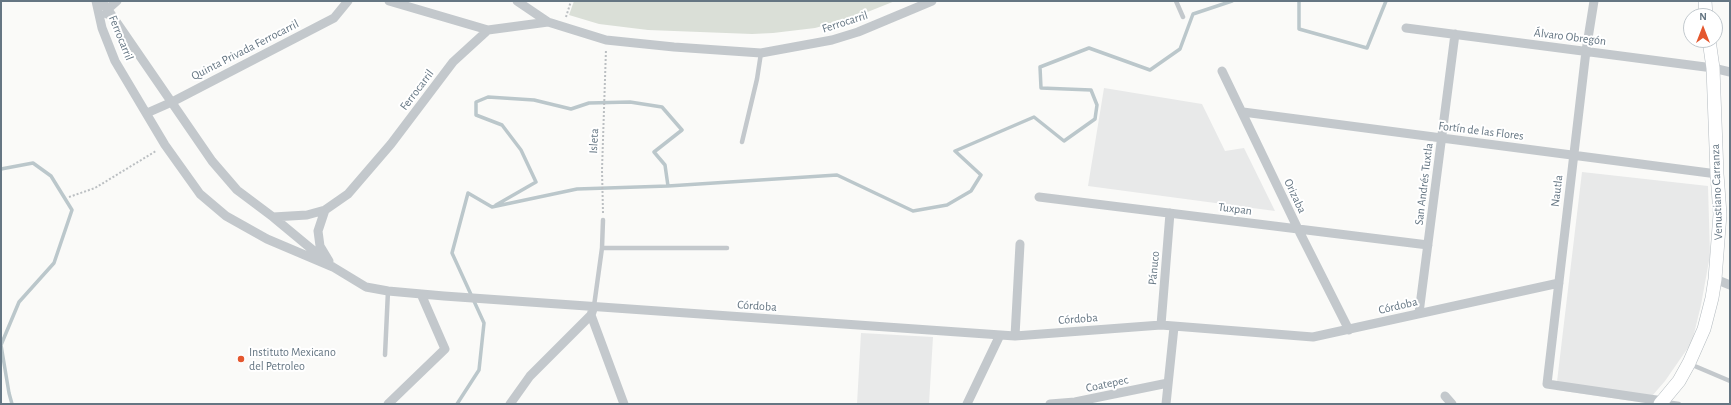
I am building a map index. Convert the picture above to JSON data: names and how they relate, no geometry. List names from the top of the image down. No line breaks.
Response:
{"streets":{"main road":["Venustiano Carranza"],"street":["Ferrocarril","Álvaro Obregón","Quinta Privada Ferrocarril","Fortín de las Flores","San Andrés Tuxtla","Nautla","Orizaba","Tuxpan","Pánuco","Córdoba","Coatepec"],"path":["Isleta"]},"crossings":[["Ferrocarril","Quinta Privada Ferrocarril"],["Ferrocarril","Isleta"],["Ferrocarril","Córdoba"],["Álvaro Obregón","San Andrés Tuxtla"],["Álvaro Obregón","Nautla"],["Álvaro Obregón","Venustiano Carranza"],["Fortín de las Flores","San Andrés Tuxtla"],["Fortín de las Flores","Nautla"],["Fortín de las Flores","Venustiano Carranza"],["Fortín de las Flores","Orizaba"],["San Andrés Tuxtla","Tuxpan"],["San Andrés Tuxtla","Córdoba"],["Nautla","Venustiano Carranza"],["Nautla","Córdoba"],["Orizaba","Tuxpan"],["Orizaba","Córdoba"],["Tuxpan","Pánuco"],["Pánuco","Córdoba"]],"places":["Instituto Mexicano del Petroleo"],"north":"top"}
